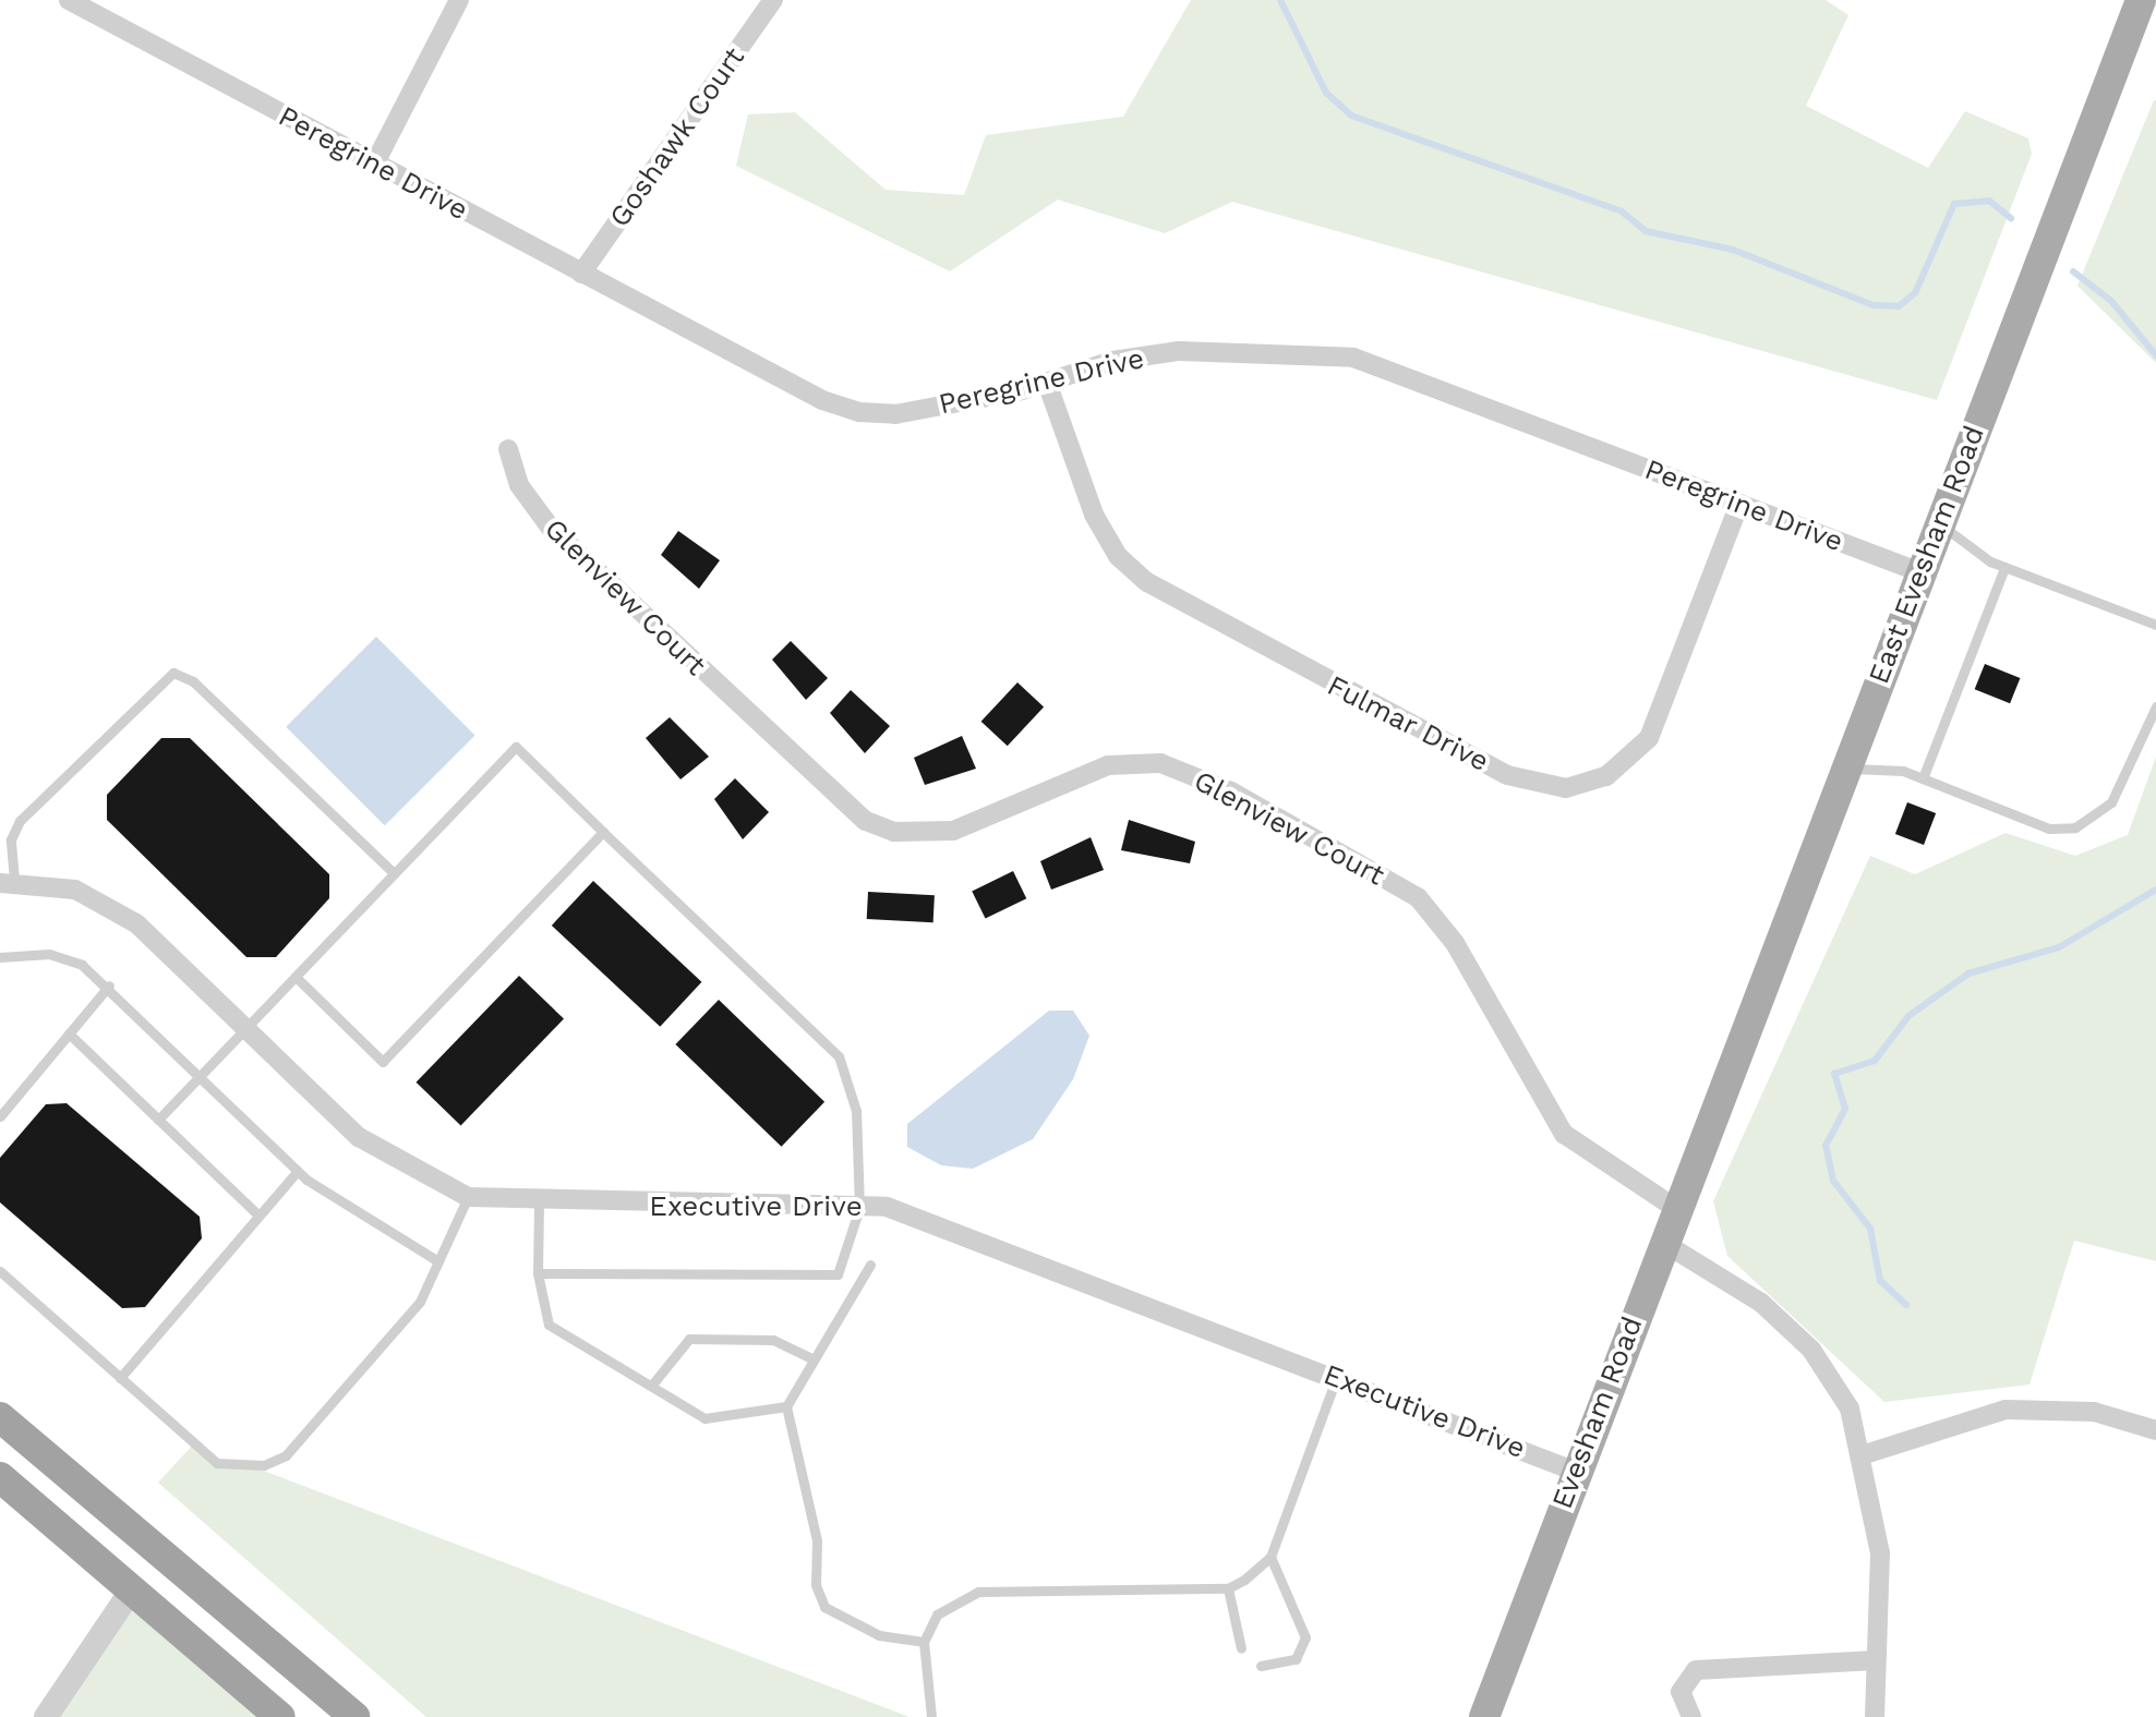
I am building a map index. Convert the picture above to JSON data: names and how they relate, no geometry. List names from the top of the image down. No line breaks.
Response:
{"streets":{"main road":["East Evesham Road","Evesham Road"],"street":["Goshawk Court","Peregrine Drive","Glenview Court","Fulmar Drive","Executive Drive"]},"crossings":[["Goshawk Court","Peregrine Drive"],["Peregrine Drive","East Evesham Road"],["Peregrine Drive","Fulmar Drive"],["East Evesham Road","Evesham Road"],["Glenview Court","Evesham Road"],["Executive Drive","Evesham Road"]]}
